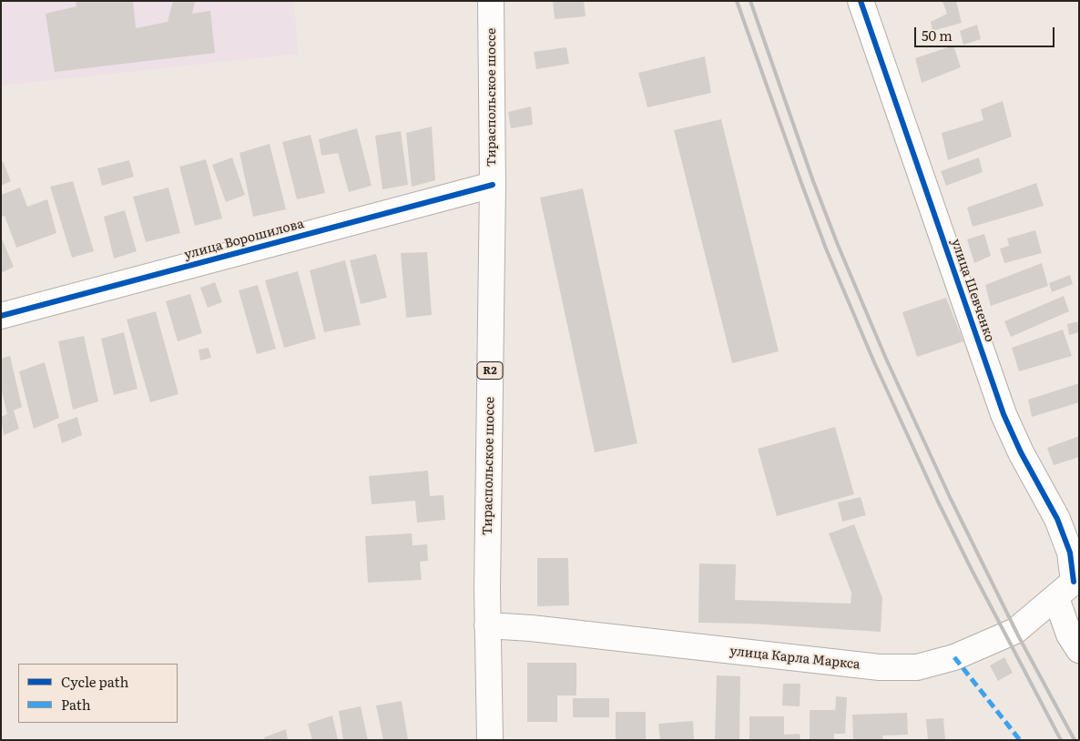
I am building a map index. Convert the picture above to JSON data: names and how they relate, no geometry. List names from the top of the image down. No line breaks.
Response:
{"streets":{"main road":["Тираспольское шоссе","улица Ворошилова","улица Шевченко","R2","улица Карла Маркса"]},"crossings":[["Тираспольское шоссе","улица Ворошилова"],["Тираспольское шоссе","улица Карла Маркса"],["улица Шевченко","улица Карла Маркса"]],"legend":["Cycle path","Path"],"scale_bar":"50 m"}
